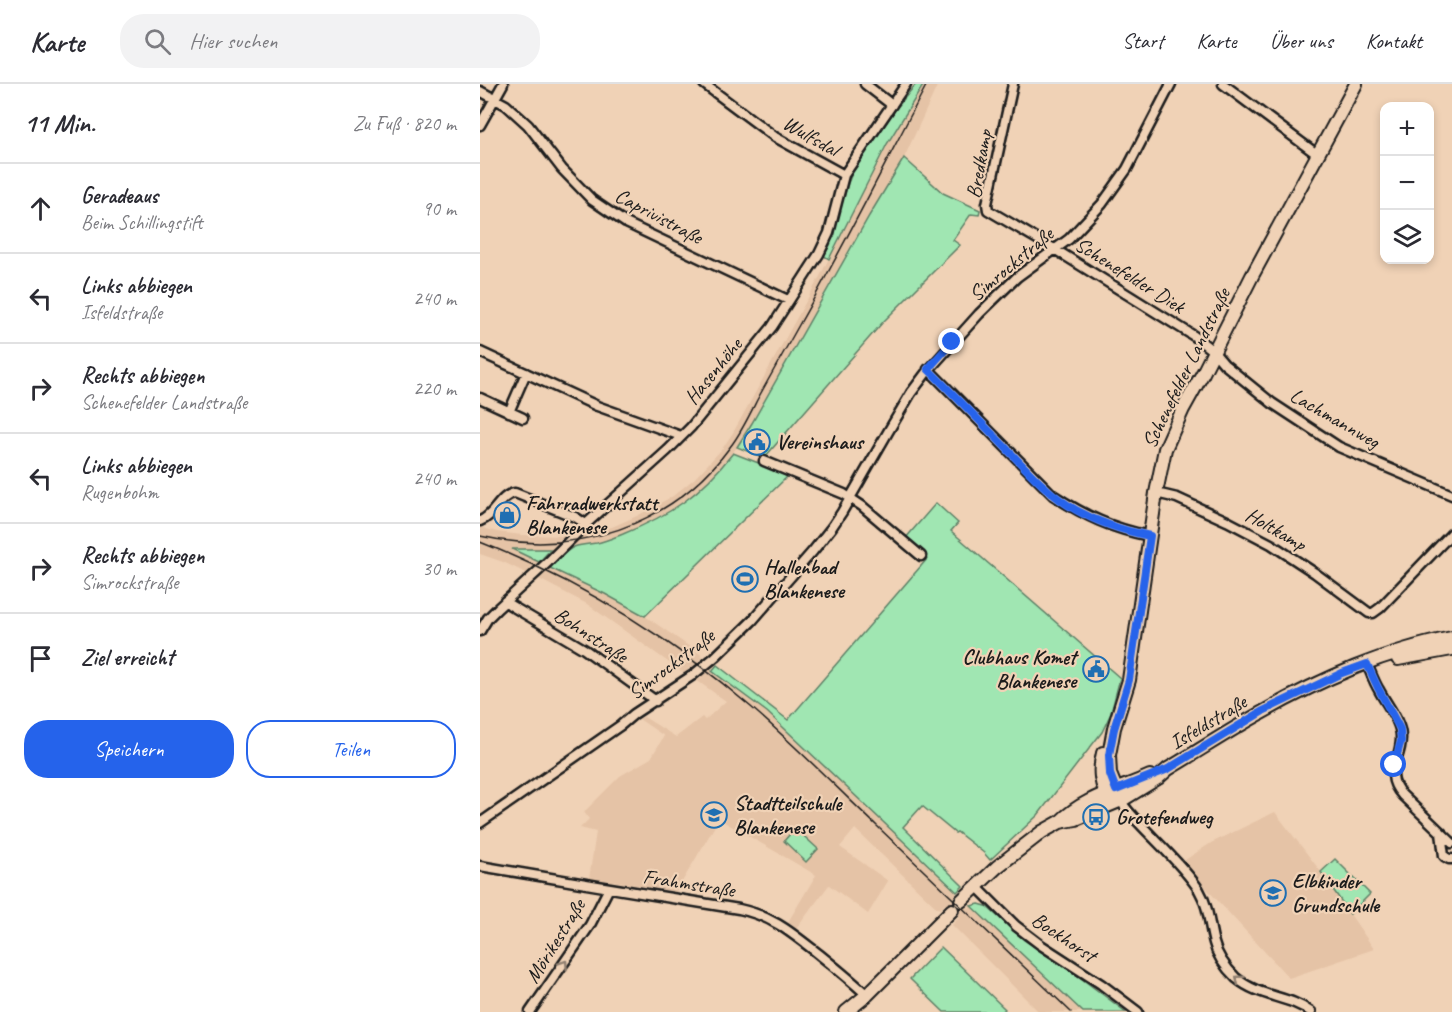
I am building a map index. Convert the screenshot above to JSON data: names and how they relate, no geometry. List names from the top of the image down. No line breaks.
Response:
{"streets":{"main road":["Schenefelder Landstraße","Isfeldstraße"],"street":["Wulfsdal","Bredkamp","Caprivistraße","Simrockstraße","Schenefelder Diek","Hasenhöhe","Lachmannweg","Holtkamp","Bohnstraße","Frahmstraße","Bockhorst","Mörikestraße"]},"crossings":[["Wulfsdal","Hasenhöhe"],["Bredkamp","Simrockstraße"],["Bredkamp","Schenefelder Diek"],["Caprivistraße","Hasenhöhe"],["Simrockstraße","Schenefelder Diek"],["Simrockstraße","Bohnstraße"],["Schenefelder Diek","Schenefelder Landstraße"],["Schenefelder Diek","Lachmannweg"],["Schenefelder Landstraße","Lachmannweg"],["Schenefelder Landstraße","Holtkamp"],["Schenefelder Landstraße","Isfeldstraße"],["Hasenhöhe","Bohnstraße"],["Isfeldstraße","Bockhorst"],["Frahmstraße","Mörikestraße"]],"one_way":["Mörikestraße"],"places":{"public building":["Vereinshaus","Clubhaus Komet Blankenese"],"shop":["Fahrradwerkstatt Blankenese"],"sports":["Hallenbad Blankenese"],"school or university":["Stadtteilschule Blankenese","Elbkinder Grundschule"],"bus stop":["Grotefendweg"]},"page":{"header":"Karte","search":"Hier suchen","nav":["Start","Karte","Über uns","Kontakt"],"heading":["11 Min.","Zu Fuß · 820 m"],"map_buttons":["+","−"],"list":[["Geradeaus","Beim Schillingstift","90 m"],["Links abbiegen","Isfeldstraße","240 m"],["Rechts abbiegen","Schenefelder Landstraße","220 m"],["Links abbiegen","Rugenbohm","240 m"],["Rechts abbiegen","Simrockstraße","30 m"],"Ziel erreicht"],"buttons":["Speichern","Teilen"]}}
